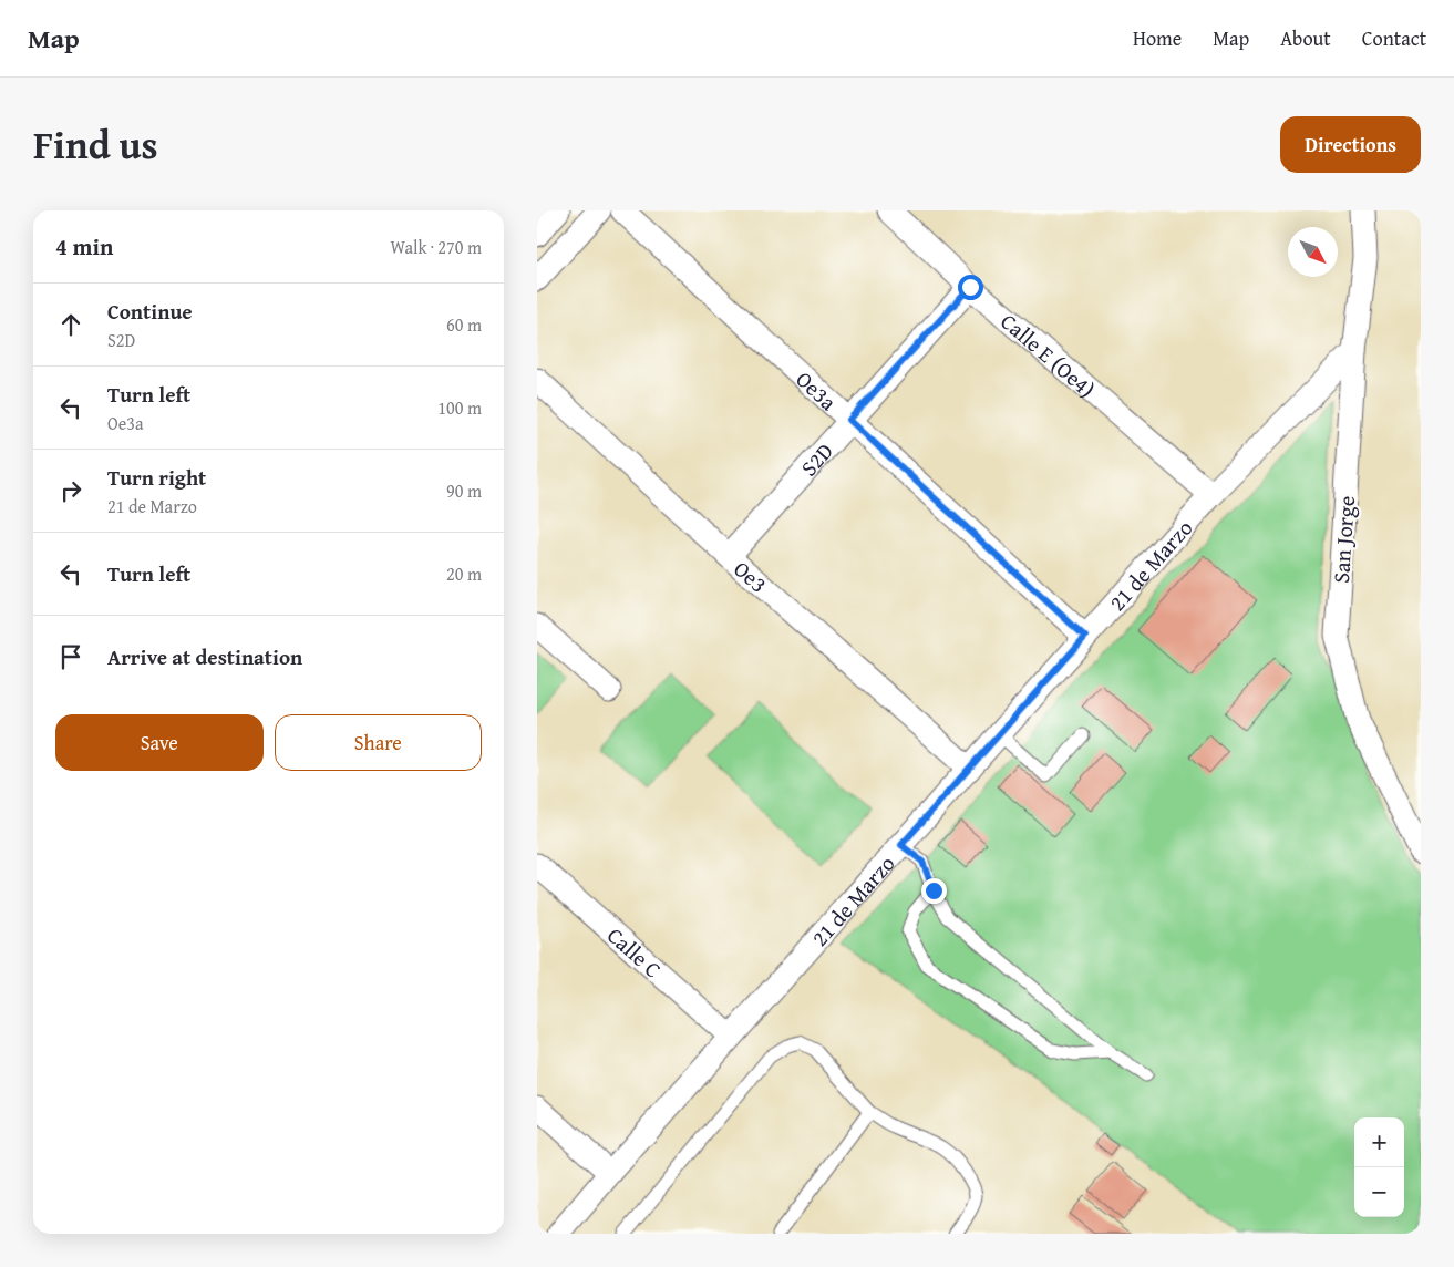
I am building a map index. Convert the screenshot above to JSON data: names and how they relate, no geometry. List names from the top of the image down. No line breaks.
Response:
{"streets":{"street":["Calle E (Oe4)","Oe3a","S2D","San Jorge","21 de Marzo","Oe3","Calle C"]},"crossings":[["Calle E (Oe4)","S2D"],["Calle E (Oe4)","21 de Marzo"],["Oe3a","S2D"],["Oe3a","21 de Marzo"],["S2D","Oe3"],["San Jorge","21 de Marzo"],["21 de Marzo","Oe3"],["21 de Marzo","Calle C"]],"north":"bottom right","page":{"header":"Map","nav":["Home","Map","About","Contact"],"title":"Find us","buttons":["Directions",["Save","Share"]],"heading":["4 min","Walk · 270 m"],"list":[["Continue","S2D","60 m"],["Turn left","Oe3a","100 m"],["Turn right","21 de Marzo","90 m"],["Turn left","20 m"],"Arrive at destination"],"map_buttons":["+","−"]}}
